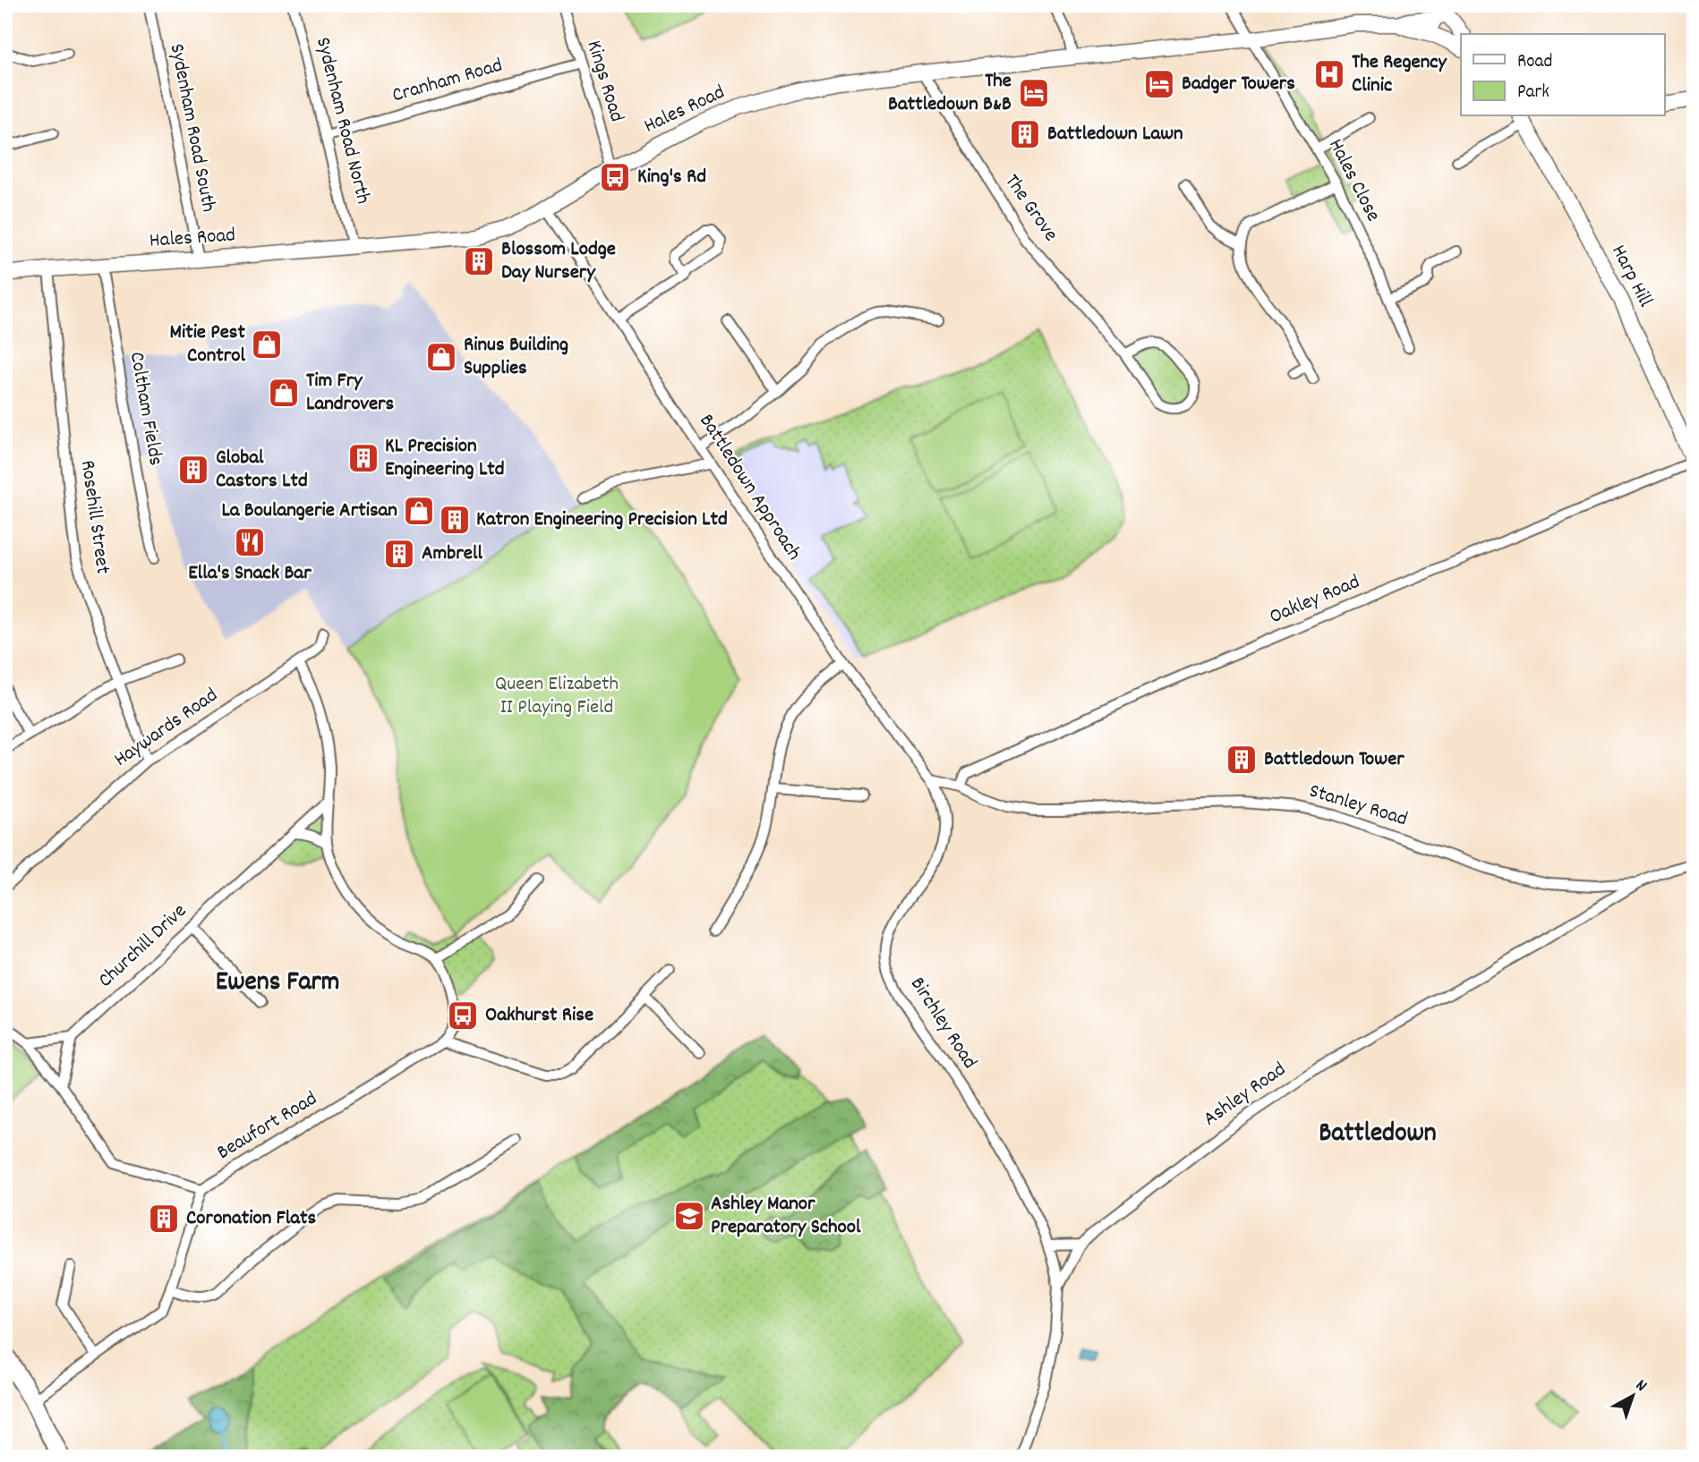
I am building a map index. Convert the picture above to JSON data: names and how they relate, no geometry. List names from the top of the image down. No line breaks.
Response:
{"streets":{"main road":["Hales Road","Harp Hill"],"street":["Cranham Road","Kings Road","Sydenham Road North","Sydenham Road South","Hales Close","The Grove","Coltham Fields","Battledown Approach","Rosehill Street","Oakley Road","Haywards Road","Stanley Road","Churchill Drive","Birchley Road","Ashley Road","Beaufort Road"]},"crossings":[["Cranham Road","Kings Road"],["Cranham Road","Sydenham Road North"],["Kings Road","Hales Road"],["Hales Road","Sydenham Road North"],["Hales Road","Sydenham Road South"],["Hales Road","Hales Close"],["Hales Road","The Grove"],["Hales Road","Coltham Fields"],["Hales Road","Battledown Approach"],["Hales Road","Rosehill Street"],["Harp Hill","Oakley Road"],["Battledown Approach","Stanley Road"],["Battledown Approach","Birchley Road"],["Rosehill Street","Haywards Road"],["Oakley Road","Stanley Road"],["Stanley Road","Birchley Road"],["Stanley Road","Ashley Road"],["Birchley Road","Ashley Road"]],"districts":["Ewens Farm","Battledown"],"parks":["Queen Elizabeth II Playing Field"],"places":{"hospital":["The Regency Clinic"],"hotel":["Badger Towers","The Battledown B&B"],"building":["Battledown Lawn","Blossom Lodge Day Nursery","KL Precision Engineering Ltd","Global Castors Ltd","Katron Engineering Precision Ltd","Ambrell","Battledown Tower","Coronation Flats"],"bus stop":["King's Rd","Oakhurst Rise"],"shop":["Mitie Pest Control","Rinus Building Supplies","Tim Fry Landrovers","La Boulangerie Artisan"],"restaurant":["Ella's Snack Bar"],"school or university":["Ashley Manor Preparatory School"]},"legend":["Road","Park"],"north":"top right"}
